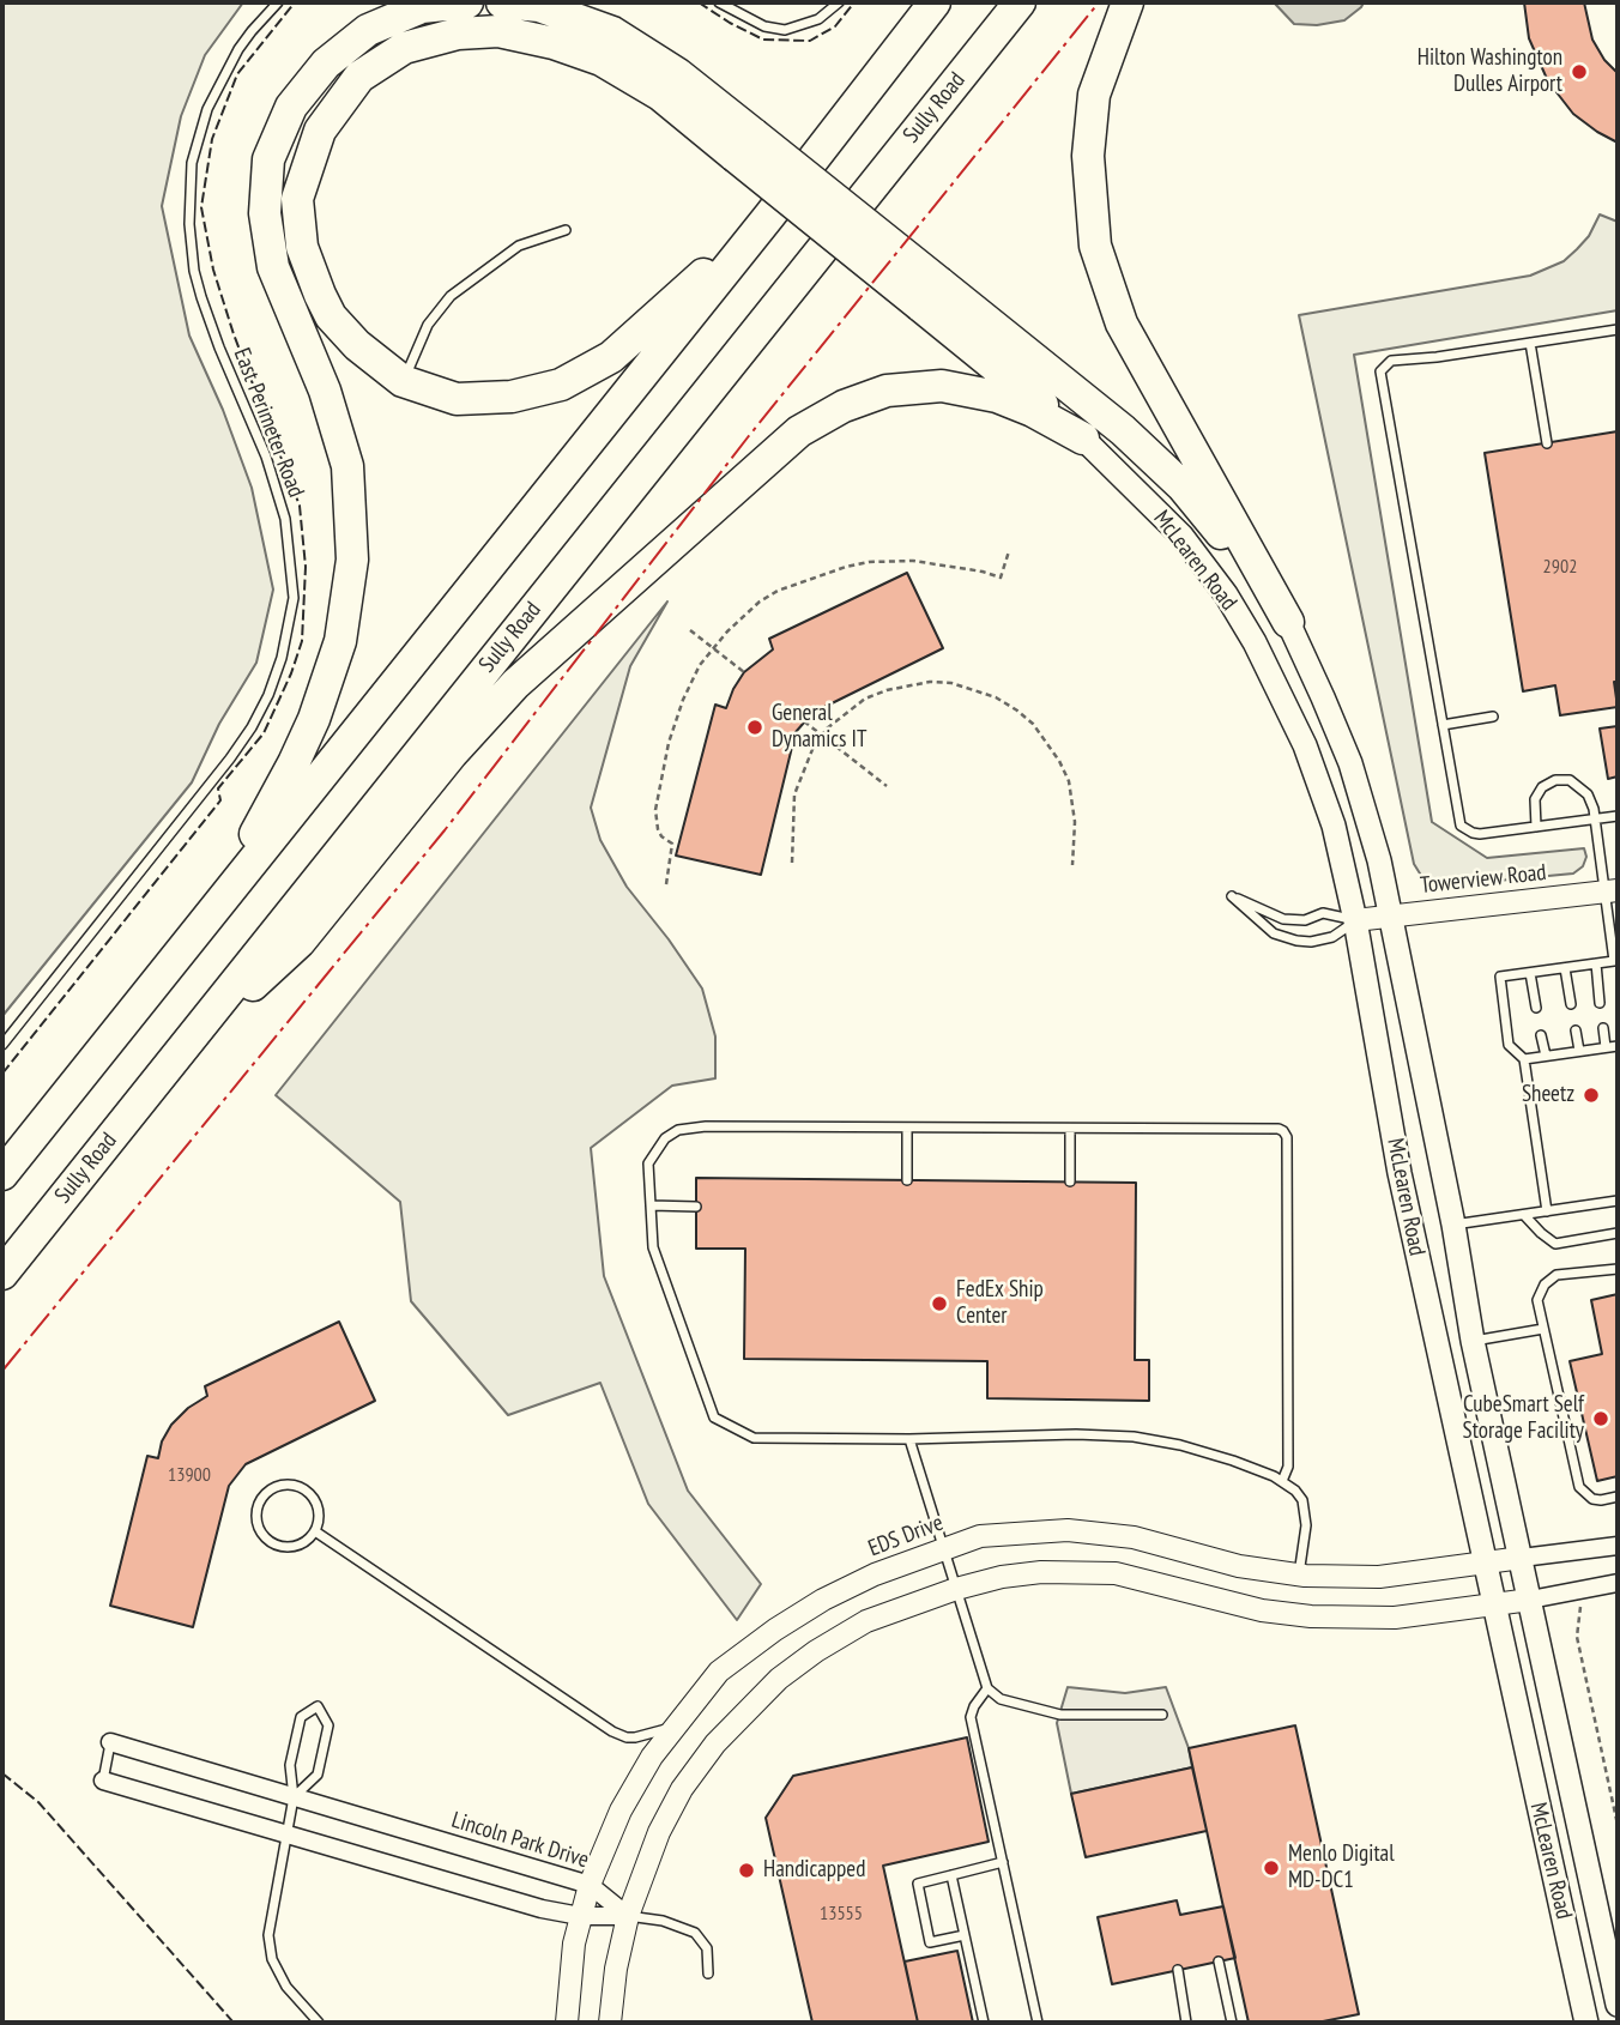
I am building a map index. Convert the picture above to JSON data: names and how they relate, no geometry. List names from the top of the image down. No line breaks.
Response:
{"streets":{"highway":["Sully Road"],"main road":["McLearen Road"],"street":["Towerview Road","EDS Drive","Lincoln Park Drive"],"lane":["East Perimeter Road"]},"crossings":[["McLearen Road","Towerview Road"],["McLearen Road","EDS Drive"],["EDS Drive","Lincoln Park Drive"]],"places":["Hilton Washington Dulles Airport","General Dynamics IT","Sheetz","FedEx Ship Center","CubeSmart Self Storage Facility","Menlo Digital MD-DC1","Handicapped"],"house_numbers":["2902","13900","13555"]}
